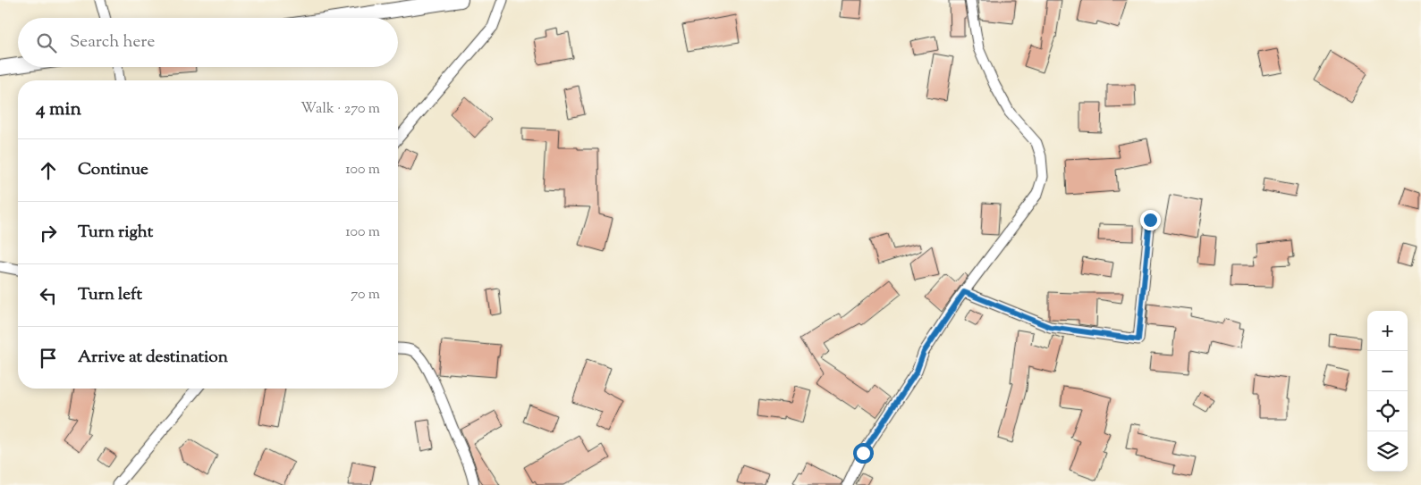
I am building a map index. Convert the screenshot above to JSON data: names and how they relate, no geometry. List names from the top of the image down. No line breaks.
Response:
{"page":{"search":"Search here","heading":["4 min","Walk · 270 m"],"list":[["Continue","100 m"],["Turn right","100 m"],["Turn left","70 m"],"Arrive at destination"],"map_buttons":["+","−"]}}
